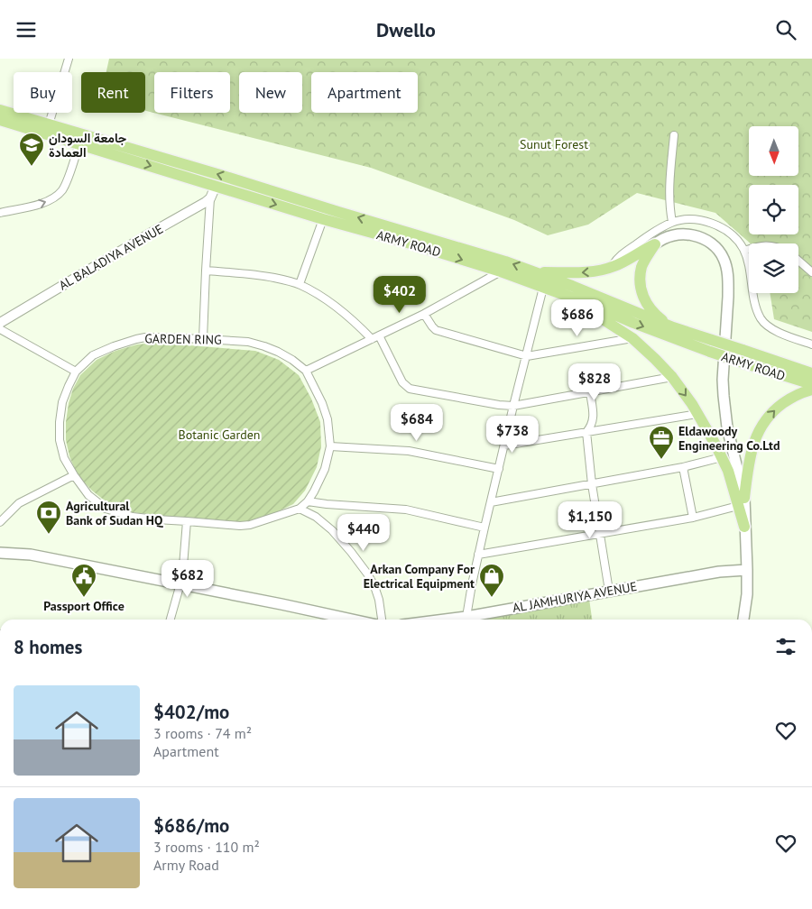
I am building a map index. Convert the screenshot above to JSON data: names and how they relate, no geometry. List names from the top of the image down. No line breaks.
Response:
{"streets":{"highway":["ARMY ROAD"],"main road":["AL JAMHURIYA AVENUE"],"street":["AL BALADIYA AVENUE","GARDEN RING"]},"parks":["Sunut Forest","Botanic Garden"],"places":{"school or university":["جامعة السودان العمادة"],"office":["Eldawoody Engineering Co.Ltd"],"bank":["Agricultural Bank of Sudan HQ"],"public building":["Passport Office"],"shop":["Arkan Company For Electrical Equipment"]},"north":"bottom","page":{"header":"Dwello","chip":["Buy","Rent","Filters","New","Apartment"],"price":["$402","$686","$828","$684","$738","$1,150","$440","$682"],"heading":"8 homes","list":[{"name":"$402/mo","note":"3 rooms · 74 m² · Apartment"},{"name":"$686/mo","note":"3 rooms · 110 m² · Army Road"}]}}
